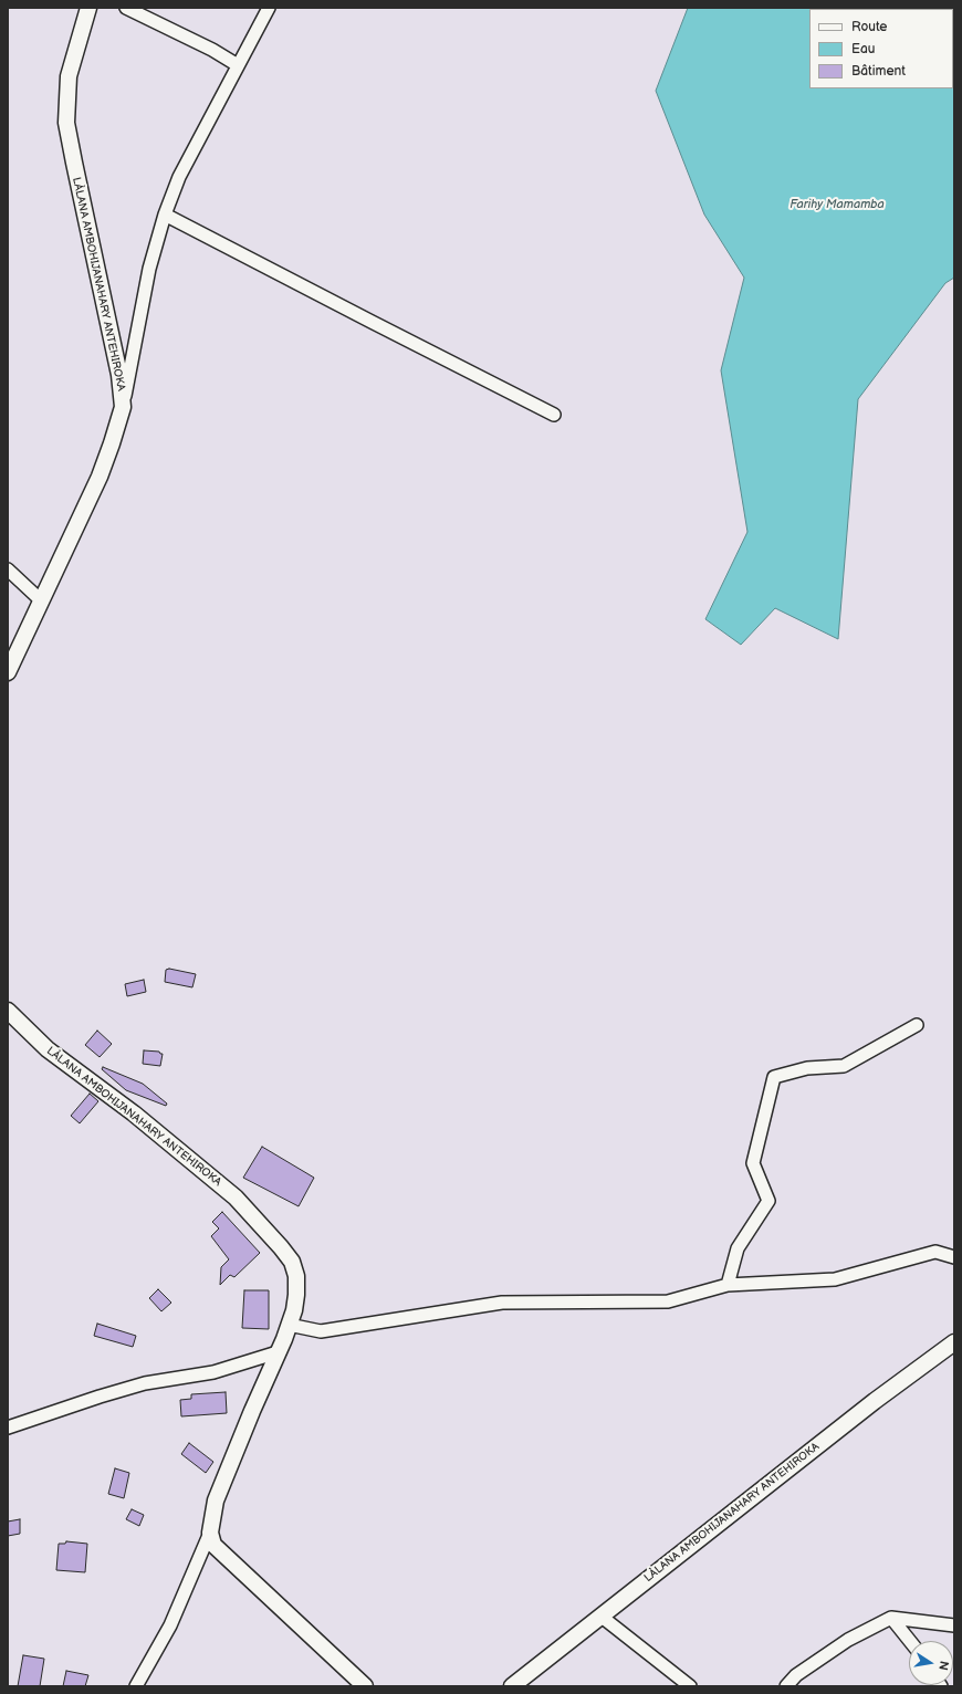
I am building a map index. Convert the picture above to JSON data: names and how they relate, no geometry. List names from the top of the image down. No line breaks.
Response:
{"streets":{"street":["LÀLANA AMBOHIJANAHARY ANTEHIROKA"]},"water":["Farihy Mamamba"],"legend":["Route","Eau","Bâtiment"],"north":"right"}
